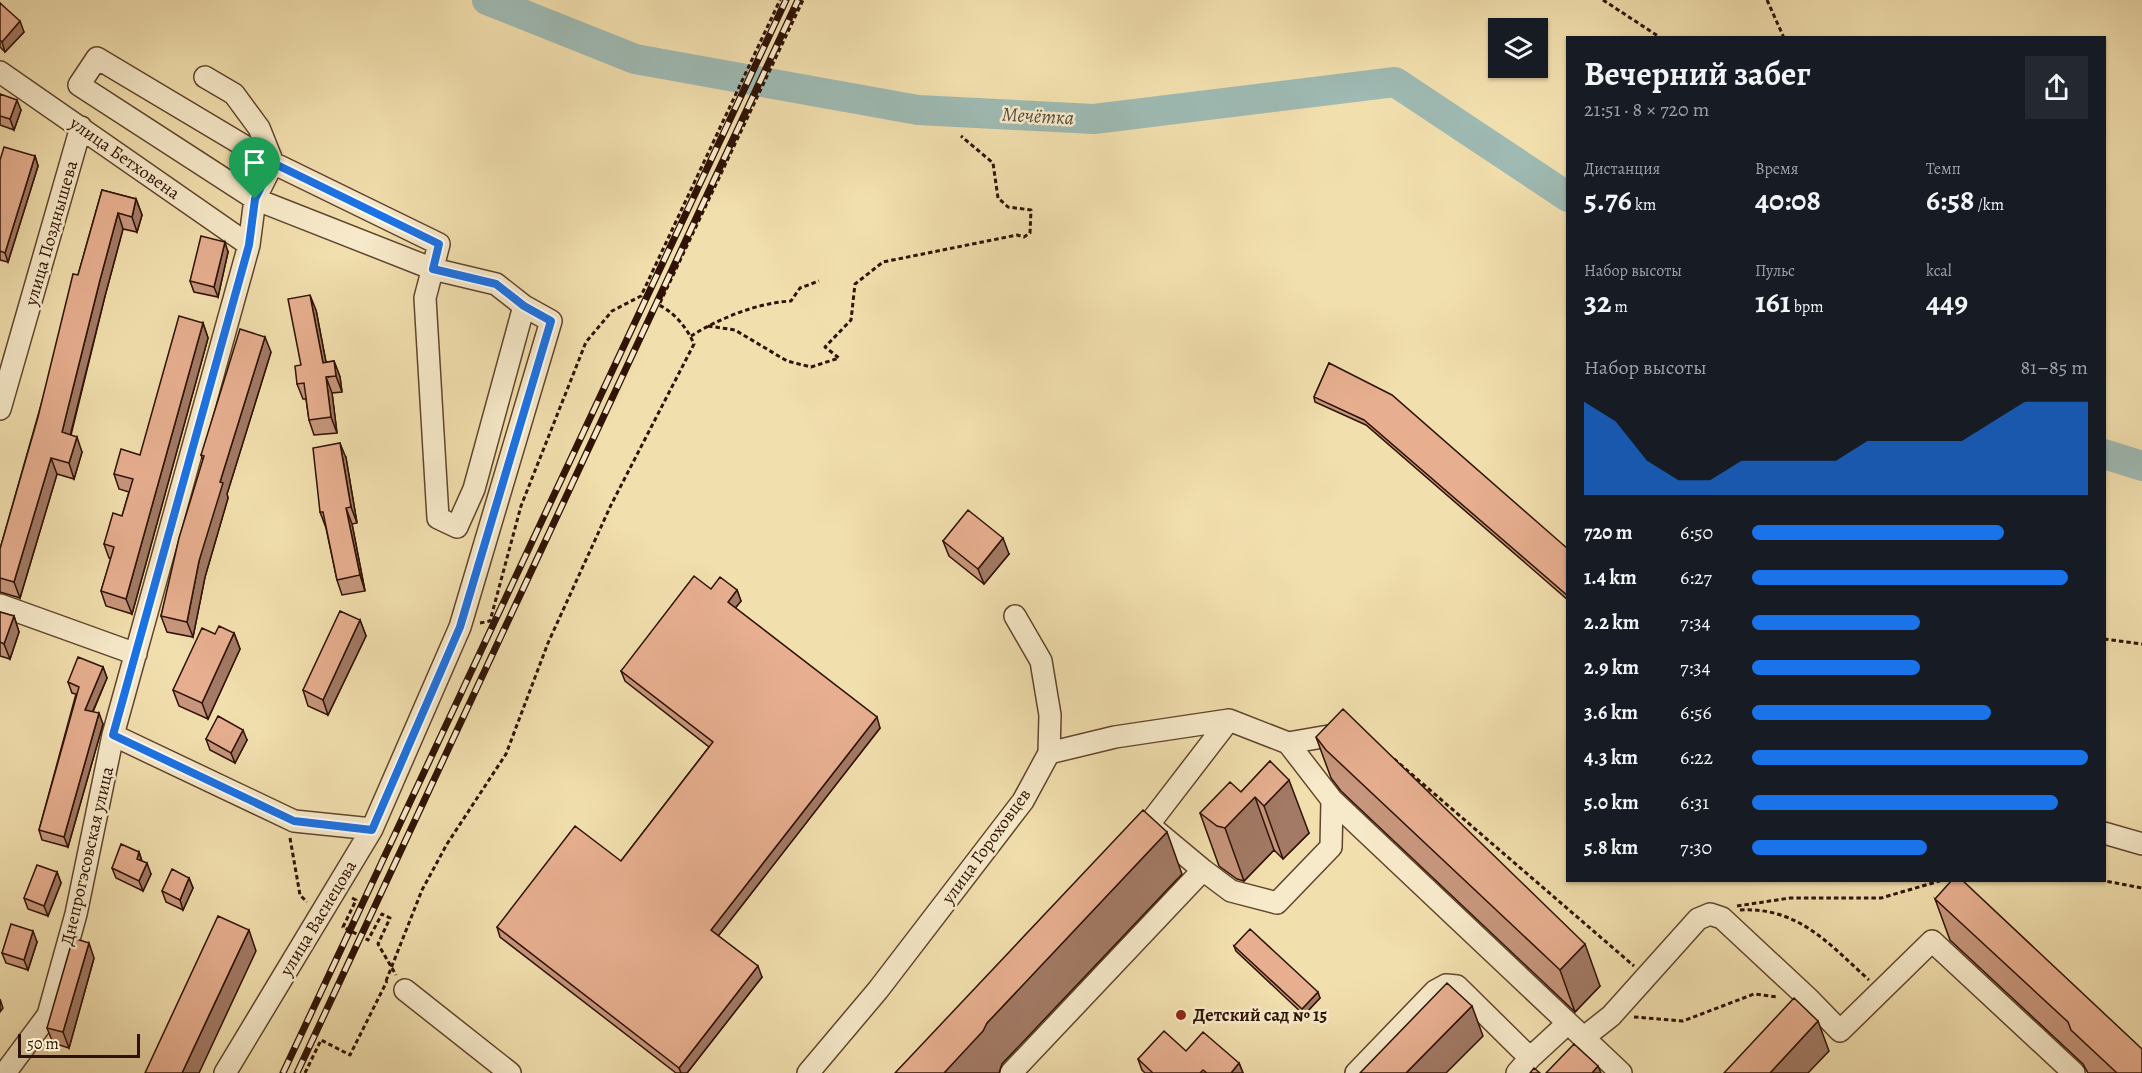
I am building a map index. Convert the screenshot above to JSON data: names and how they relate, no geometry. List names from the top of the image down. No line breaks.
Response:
{"streets":{"street":["улица Бетховена","улица Позднышева","улица Гороховцев","Днепрогэсовская улица","улица Васнецова"]},"crossings":[["улица Бетховена","улица Позднышева"],["улица Бетховена","Днепрогэсовская улица"]],"water":["Мечётка"],"places":["Детский сад № 15"],"scale_bar":"50 m","page":{"heading":["Вечерний забег","21:51 · 8 × 720 m"],"stats":[["Дистанция","5.76 km"],["Время","40:08"],["Темп","6:58 /km"],["Набор высоты","32 m"],["Пульс","161 bpm"],["kcal","449"]],"chart":["Набор высоты","81–85 m"],"list":[{"name":"720 m","note":"6:50"},{"name":"1.4 km","note":"6:27"},{"name":"2.2 km","note":"7:34"},{"name":"2.9 km","note":"7:34"},{"name":"3.6 km","note":"6:56"},{"name":"4.3 km","note":"6:22"},{"name":"5.0 km","note":"6:31"},{"name":"5.8 km","note":"7:30"}],"scale":"50 m"}}
